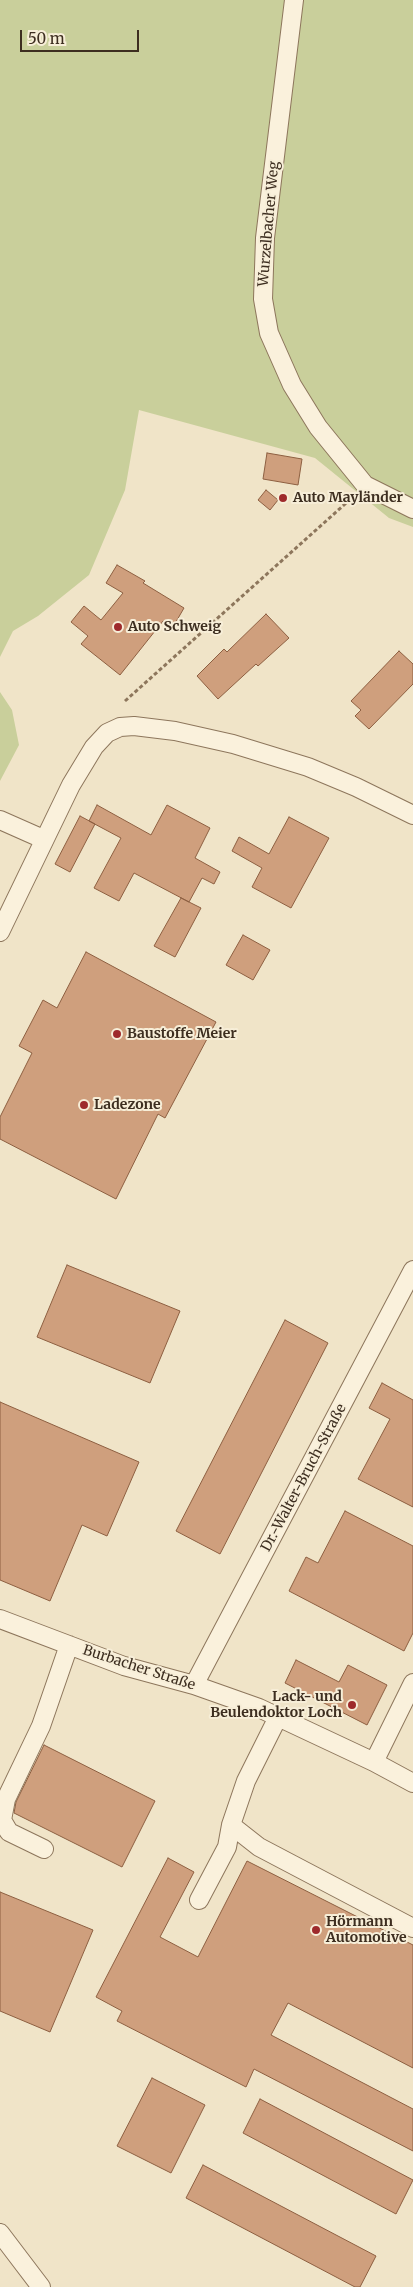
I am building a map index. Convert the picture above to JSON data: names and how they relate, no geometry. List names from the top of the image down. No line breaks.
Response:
{"streets":{"street":["Wurzelbacher Weg","Dr.-Walter-Bruch-Straße","Burbacher Straße"]},"crossings":[["Dr.-Walter-Bruch-Straße","Burbacher Straße"]],"places":["Auto Mayländer","Auto Schweig","Baustoffe Meier","Ladezone","Lack- und Beulendoktor Loch","Hörmann Automotive"],"scale_bar":"50 m"}
